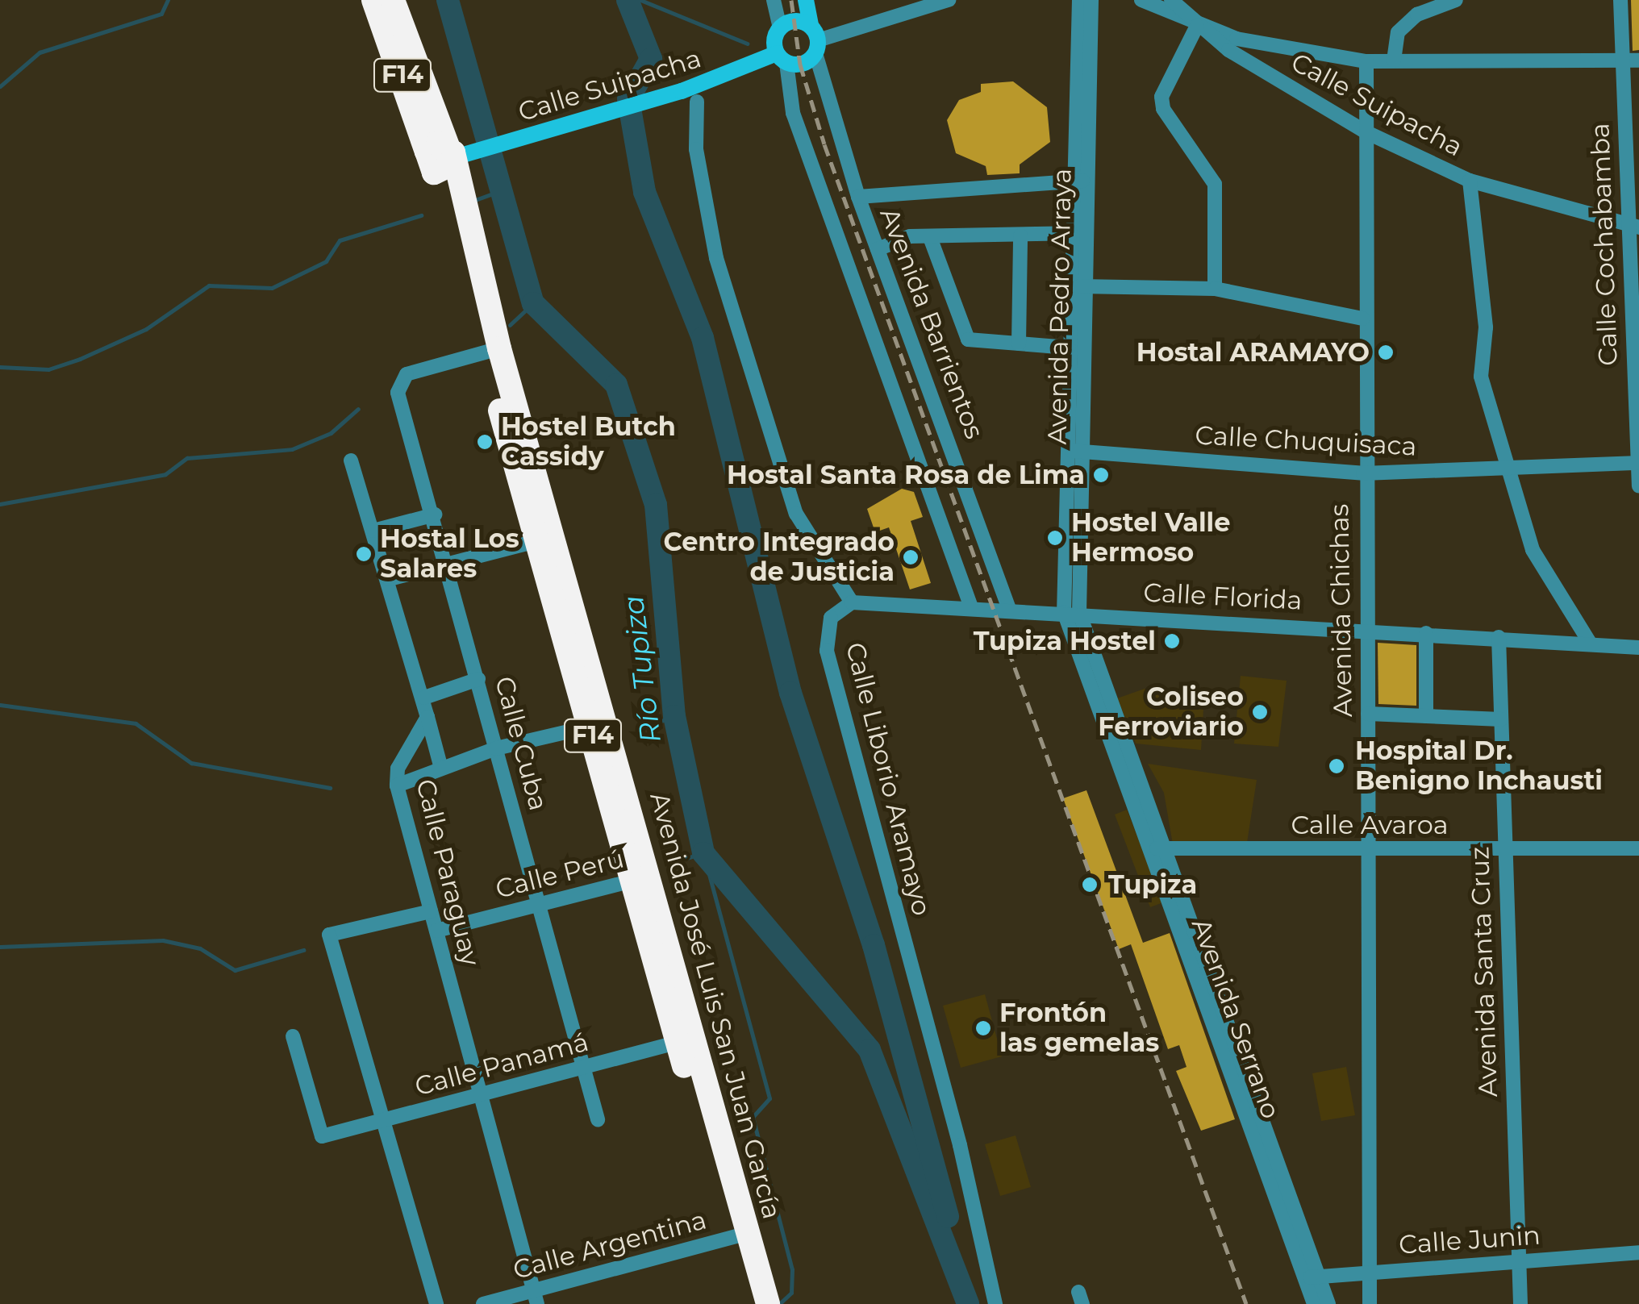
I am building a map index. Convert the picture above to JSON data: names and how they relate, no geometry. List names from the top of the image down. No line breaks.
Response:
{"streets":{"highway":["F14","Avenida José Luis San Juan García"],"street":["Calle Suipacha","Calle Cochabamba","Avenida Pedro Arraya","Avenida Barrientos","Calle Chuquisaca","Calle Florida","Avenida Chichas","Calle Cuba","Calle Liborio Aramayo","Calle Avaroa","Calle Paraguay","Calle Perú","Avenida Santa Cruz","Avenida Serrano","Calle Panamá","Calle Junin","Calle Argentina"]},"crossings":[["F14","Calle Suipacha"],["F14","Avenida José Luis San Juan García"],["Calle Suipacha","Calle Cochabamba"],["Calle Suipacha","Avenida Barrientos"],["Calle Suipacha","Avenida Chichas"],["Calle Suipacha","Avenida José Luis San Juan García"],["Calle Cochabamba","Calle Chuquisaca"],["Avenida Pedro Arraya","Calle Chuquisaca"],["Avenida Pedro Arraya","Calle Florida"],["Avenida Pedro Arraya","Avenida Serrano"],["Avenida Barrientos","Calle Florida"],["Calle Chuquisaca","Avenida Chichas"],["Calle Florida","Avenida Chichas"],["Calle Florida","Calle Liborio Aramayo"],["Calle Florida","Avenida Santa Cruz"],["Calle Florida","Avenida Serrano"],["Avenida Chichas","Calle Avaroa"],["Avenida Chichas","Calle Junin"],["Calle Cuba","Calle Perú"],["Calle Cuba","Avenida José Luis San Juan García"],["Calle Cuba","Calle Panamá"],["Calle Avaroa","Avenida Santa Cruz"],["Calle Avaroa","Avenida Serrano"],["Calle Paraguay","Calle Perú"],["Calle Paraguay","Calle Panamá"],["Calle Paraguay","Calle Argentina"],["Calle Perú","Avenida José Luis San Juan García"],["Avenida Santa Cruz","Calle Junin"],["Avenida José Luis San Juan García","Calle Panamá"],["Avenida José Luis San Juan García","Calle Argentina"],["Avenida Serrano","Calle Junin"]],"water":["Río Tupiza"],"places":["Hostal ARAMAYO","Hostel Butch Cassidy","Hostal Santa Rosa de Lima","Hostel Valle Hermoso","Hostal Los Salares","Centro Integrado de Justicia","Tupiza Hostel","Coliseo Ferroviario","Hospital Dr. Benigno Inchausti","Tupiza","Frontón las gemelas"]}
